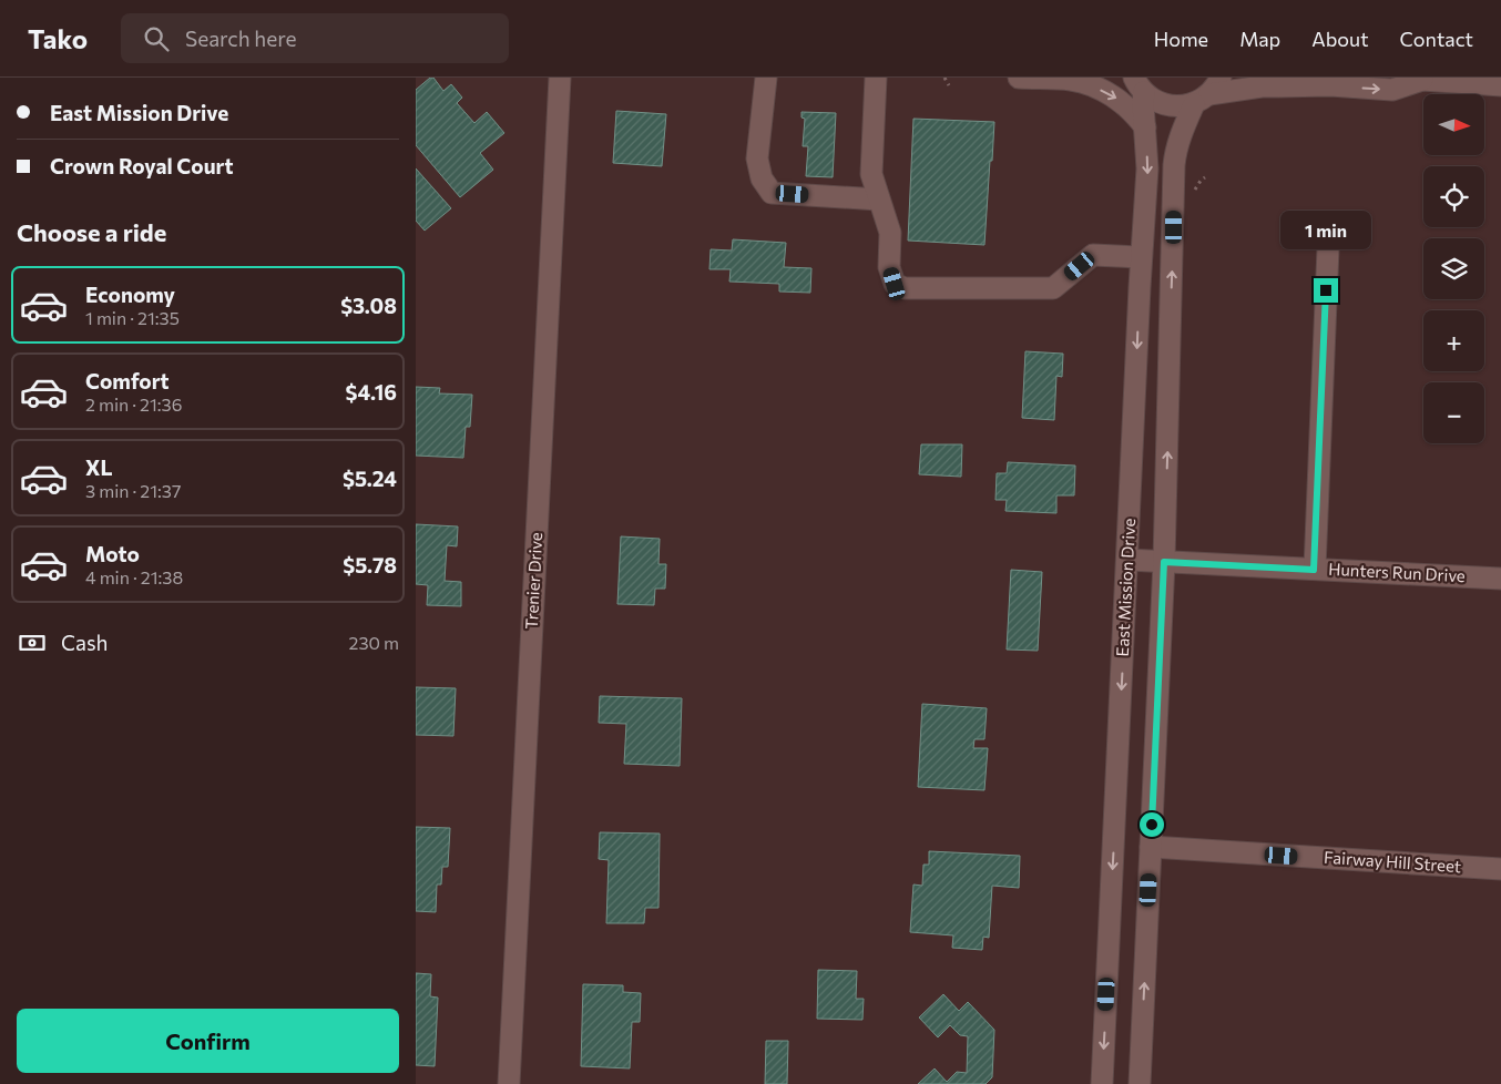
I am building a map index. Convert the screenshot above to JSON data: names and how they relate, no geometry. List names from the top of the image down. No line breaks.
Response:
{"streets":{"street":["Hunters Run Drive","Trenier Drive","East Mission Drive","Fairway Hill Street"]},"crossings":[["Hunters Run Drive","East Mission Drive"]],"north":"right","page":{"header":"Tako","search":"Search here","nav":["Home","Map","About","Contact"],"banner":["East Mission Drive","Crown Royal Court"],"map_buttons":["+","−"],"heading":"Choose a ride","bubble":"1 min","list":[{"name":"Economy","note":"1 min · 21:35","value":"$3.08"},{"name":"Comfort","note":"2 min · 21:36","value":"$4.16"},{"name":"XL","note":"3 min · 21:37","value":"$5.24"},{"name":"Moto","note":"4 min · 21:38","value":"$5.78"}],"pay":["Cash","230 m"],"buttons":"Confirm"}}
